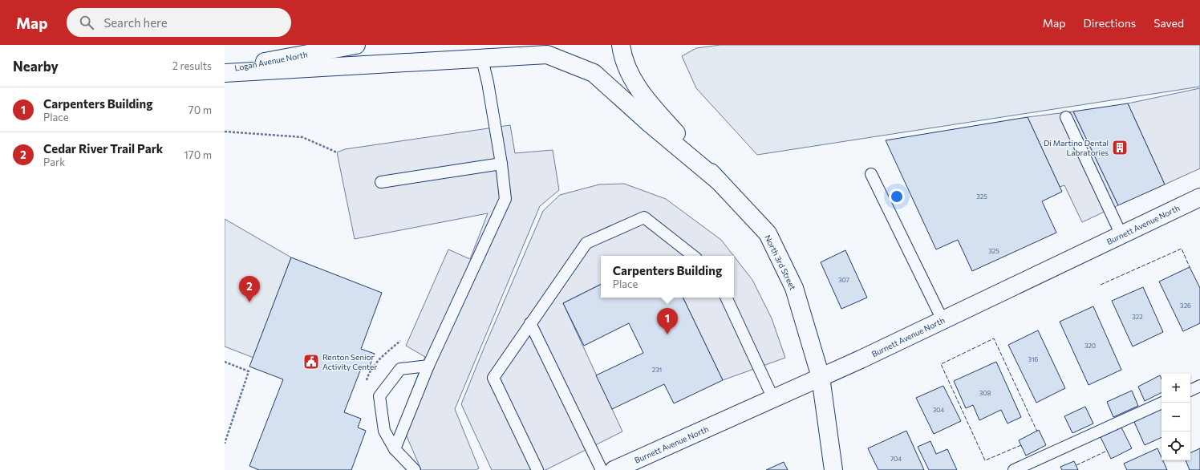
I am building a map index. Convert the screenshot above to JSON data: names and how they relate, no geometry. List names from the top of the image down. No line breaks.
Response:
{"streets":{"main road":["Logan Avenue North","Burnett Avenue North","North 3rd Street"]},"crossings":[["Burnett Avenue North","North 3rd Street"]],"places":{"building":["Di Martino Dental Labratories"],"public building":["Renton Senior Activity Center"]},"house_numbers":["325","325","307","326","322","320","316","231","308","304","704"],"page":{"header":"Map","search":"Search here","nav":["Map","Directions","Saved"],"heading":["Nearby","2 results"],"list":[{"mark":"1","name":"Carpenters Building","note":"Place","value":"70 m"},{"mark":"2","name":"Cedar River Trail Park","note":"Park","value":"170 m"}],"popup":["Carpenters Building","Place"],"pins":["2","1"],"map_buttons":["+","−"]}}
